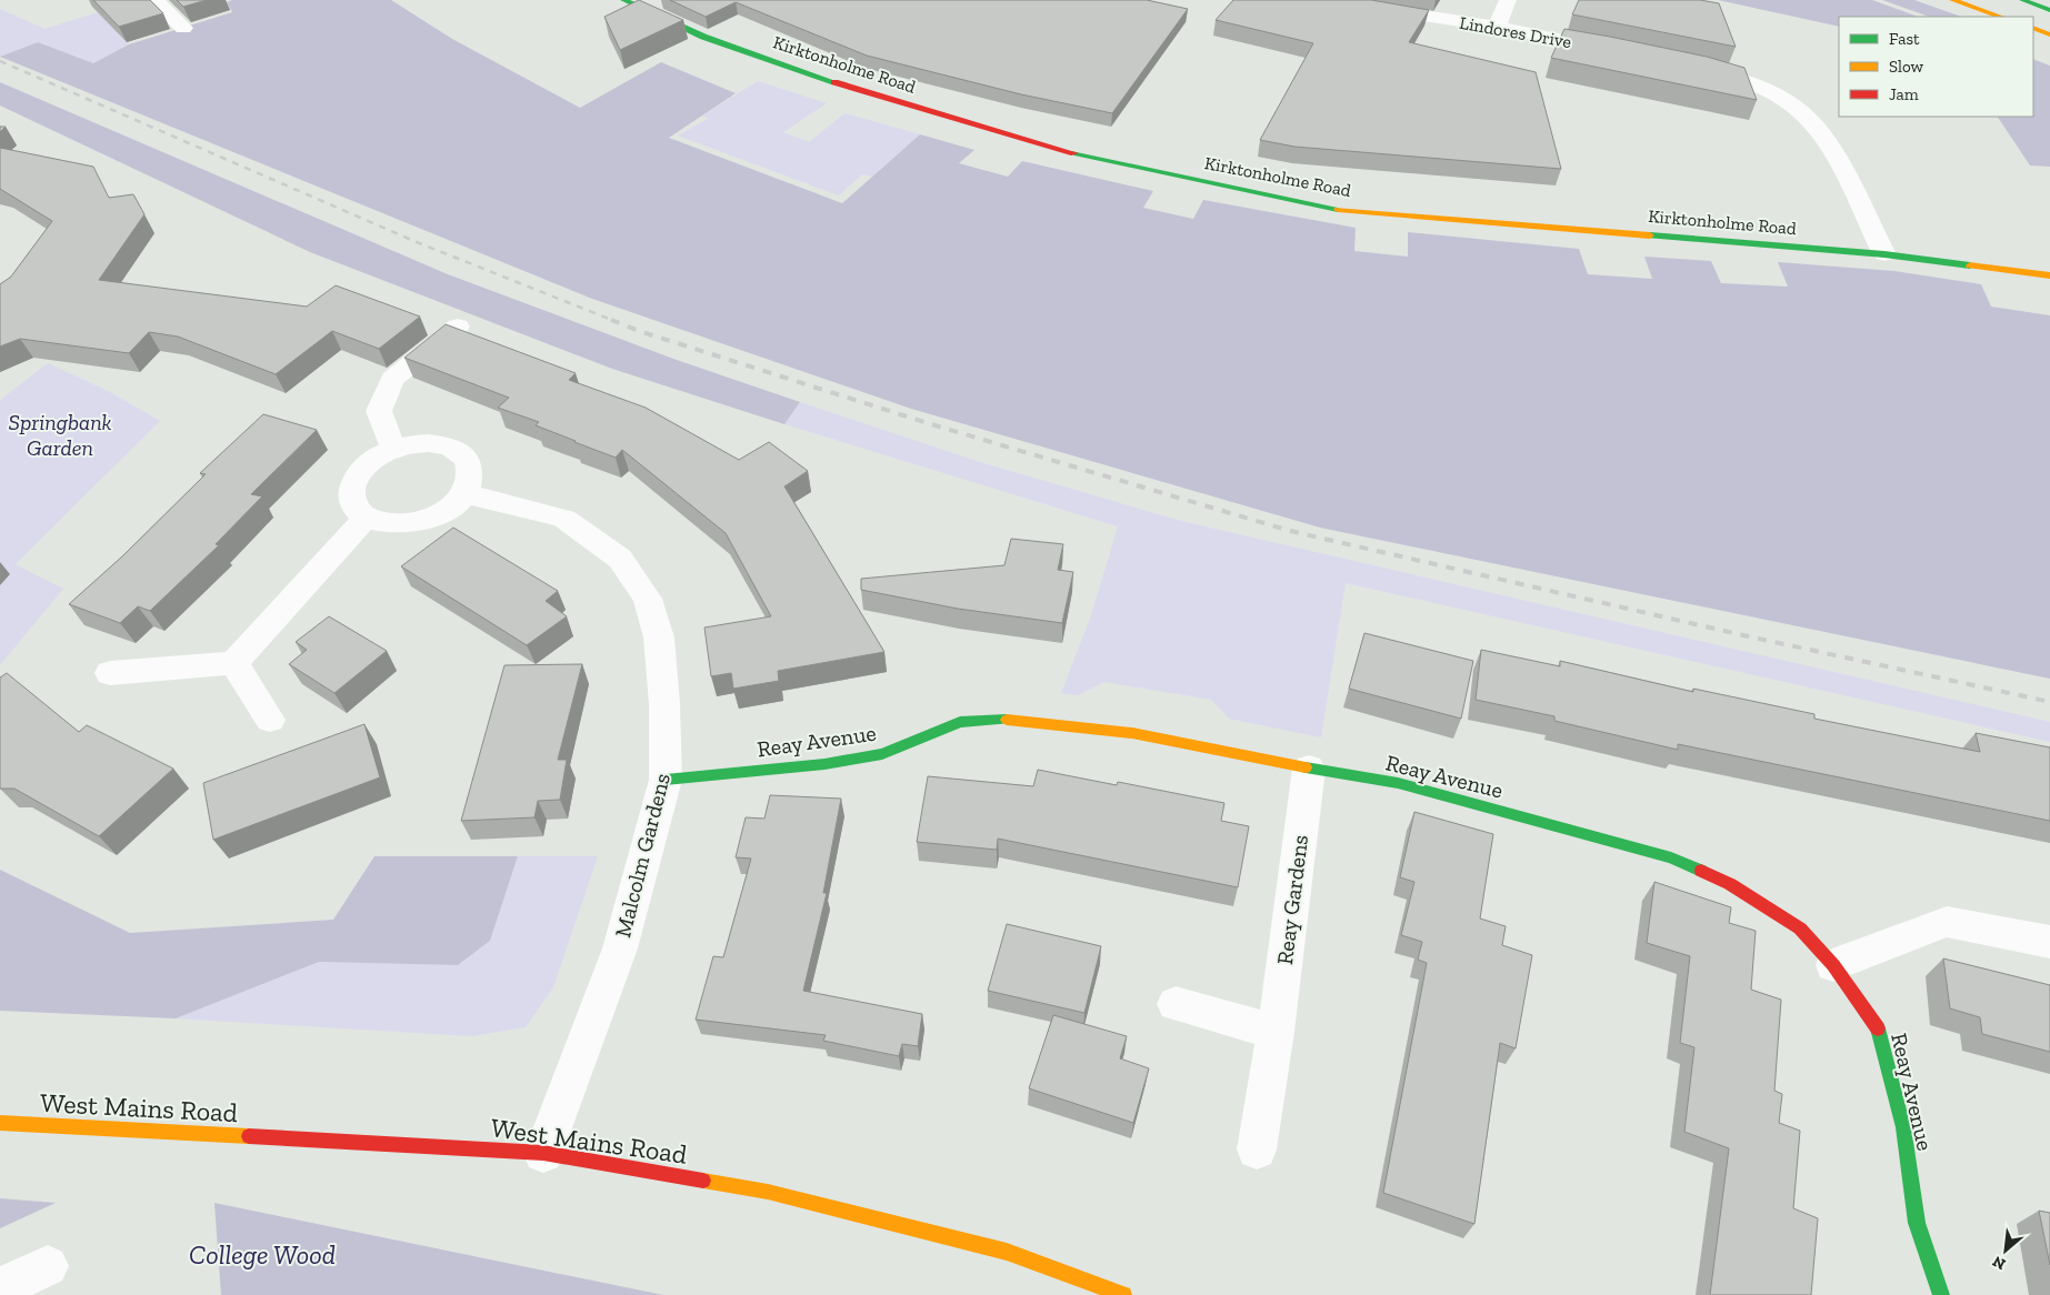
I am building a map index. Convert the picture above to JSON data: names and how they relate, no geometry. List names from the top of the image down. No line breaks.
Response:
{"streets":{"main road":["Kirktonholme Road","Reay Avenue","West Mains Road"],"street":["Lindores Drive","Malcolm Gardens","Reay Gardens"]},"crossings":[["Reay Avenue","Malcolm Gardens"],["Reay Avenue","Reay Gardens"],["Malcolm Gardens","West Mains Road"]],"parks":["Springbank Garden","College Wood"],"legend":["Fast","Slow","Jam"],"north":"bottom left"}
